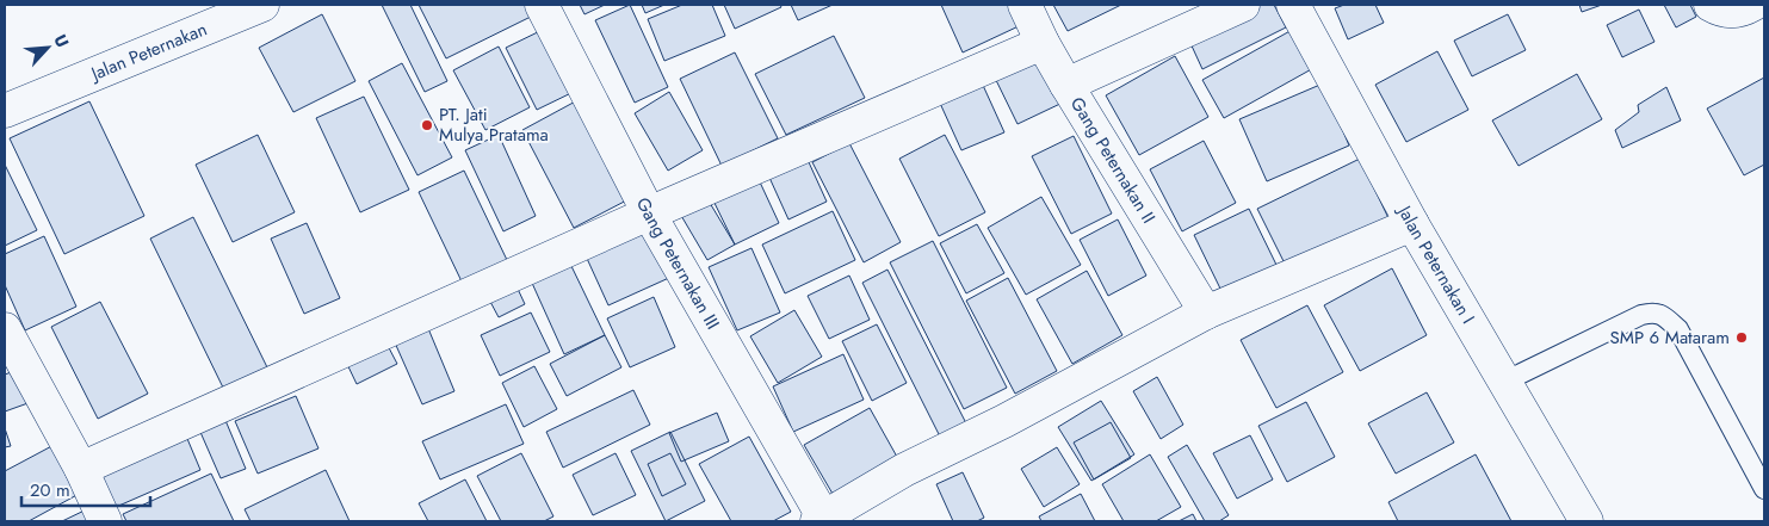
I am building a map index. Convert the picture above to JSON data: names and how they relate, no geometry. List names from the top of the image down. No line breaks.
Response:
{"streets":{"street":["Jalan Peternakan","Gang Peternakan II","Gang Peternakan III","Jalan Peternakan I"]},"places":["PT. Jati Mulya Pratama","SMP 6 Mataram"],"scale_bar":"20 m","north":"top right"}
